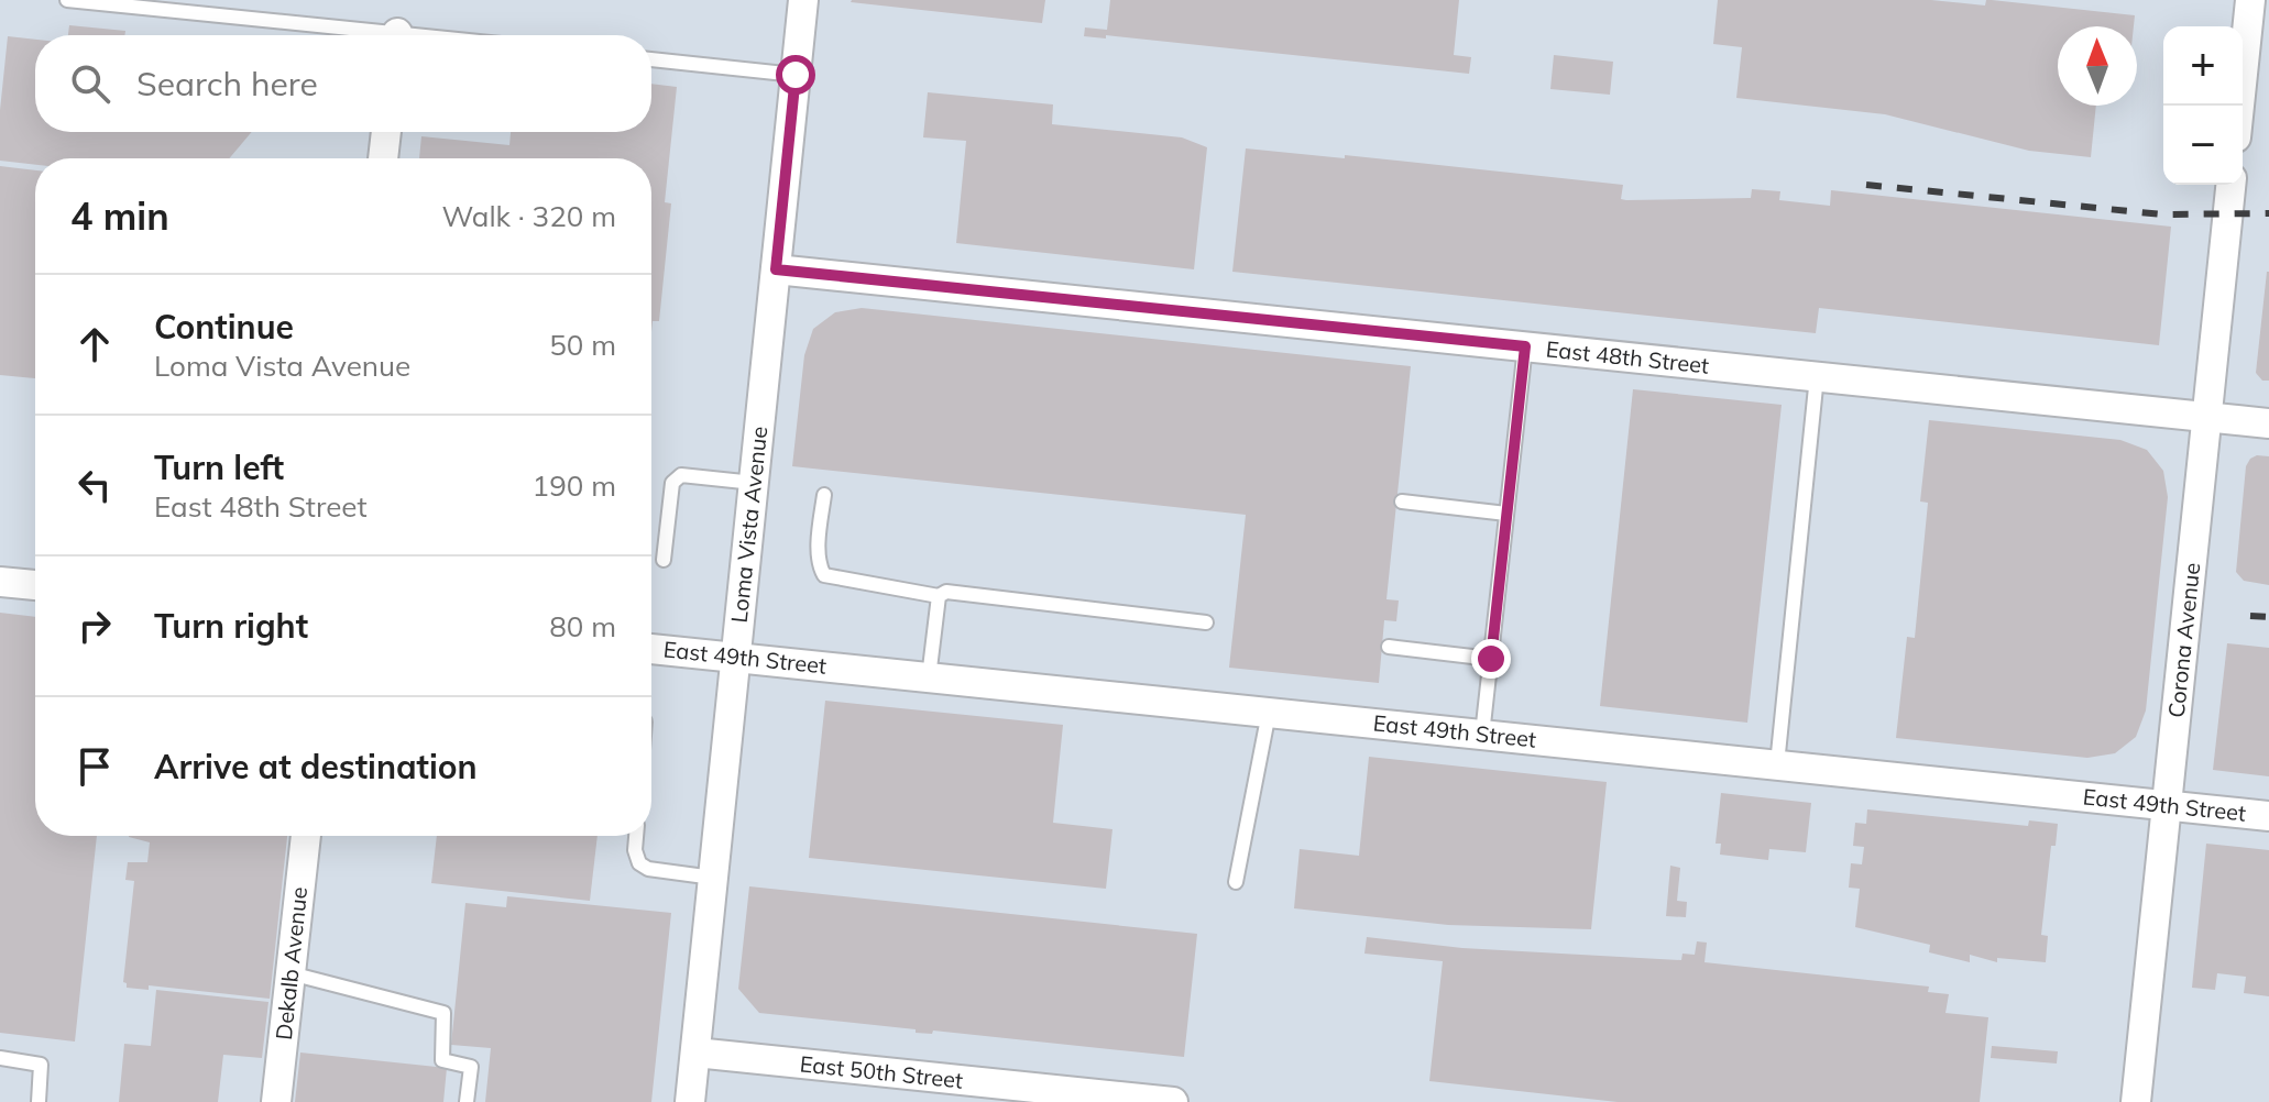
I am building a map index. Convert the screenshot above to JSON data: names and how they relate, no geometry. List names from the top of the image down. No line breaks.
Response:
{"streets":{"street":["East 48th Street","Loma Vista Avenue","Corona Avenue","East 49th Street","Dekalb Avenue","East 50th Street"]},"crossings":[["East 48th Street","Loma Vista Avenue"],["East 48th Street","Corona Avenue"],["Loma Vista Avenue","East 49th Street"],["Loma Vista Avenue","East 50th Street"],["Corona Avenue","East 49th Street"]],"north":"top","page":{"map_buttons":["+","−"],"search":"Search here","heading":["4 min","Walk · 320 m"],"list":[["Continue","Loma Vista Avenue","50 m"],["Turn left","East 48th Street","190 m"],["Turn right","80 m"],"Arrive at destination"]}}
